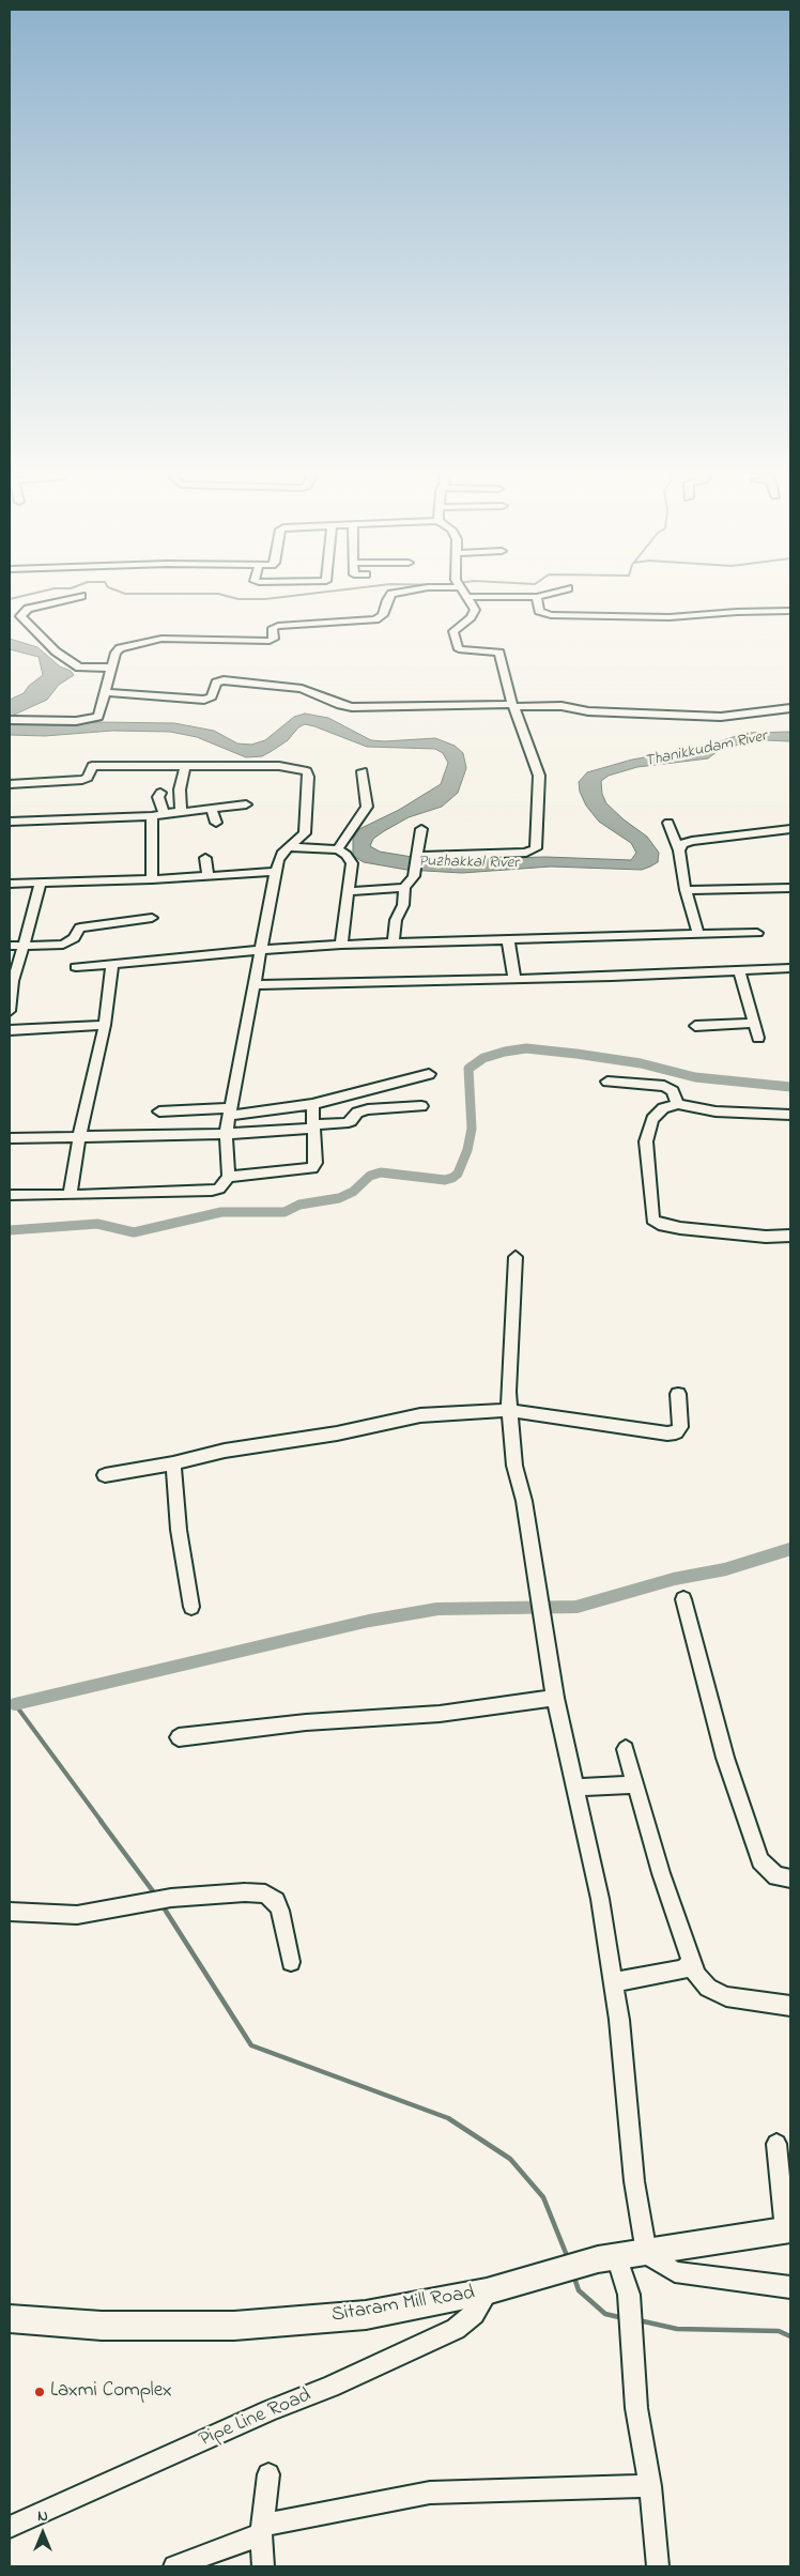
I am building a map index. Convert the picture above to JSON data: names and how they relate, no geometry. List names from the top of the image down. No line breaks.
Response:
{"streets":{"main road":["Sitaram Mill Road"],"street":["Pipe Line Road"]},"crossings":[["Sitaram Mill Road","Pipe Line Road"]],"water":["Thanikkudam River","Puzhakkal River"],"places":["Laxmi Complex"],"north":"top"}
